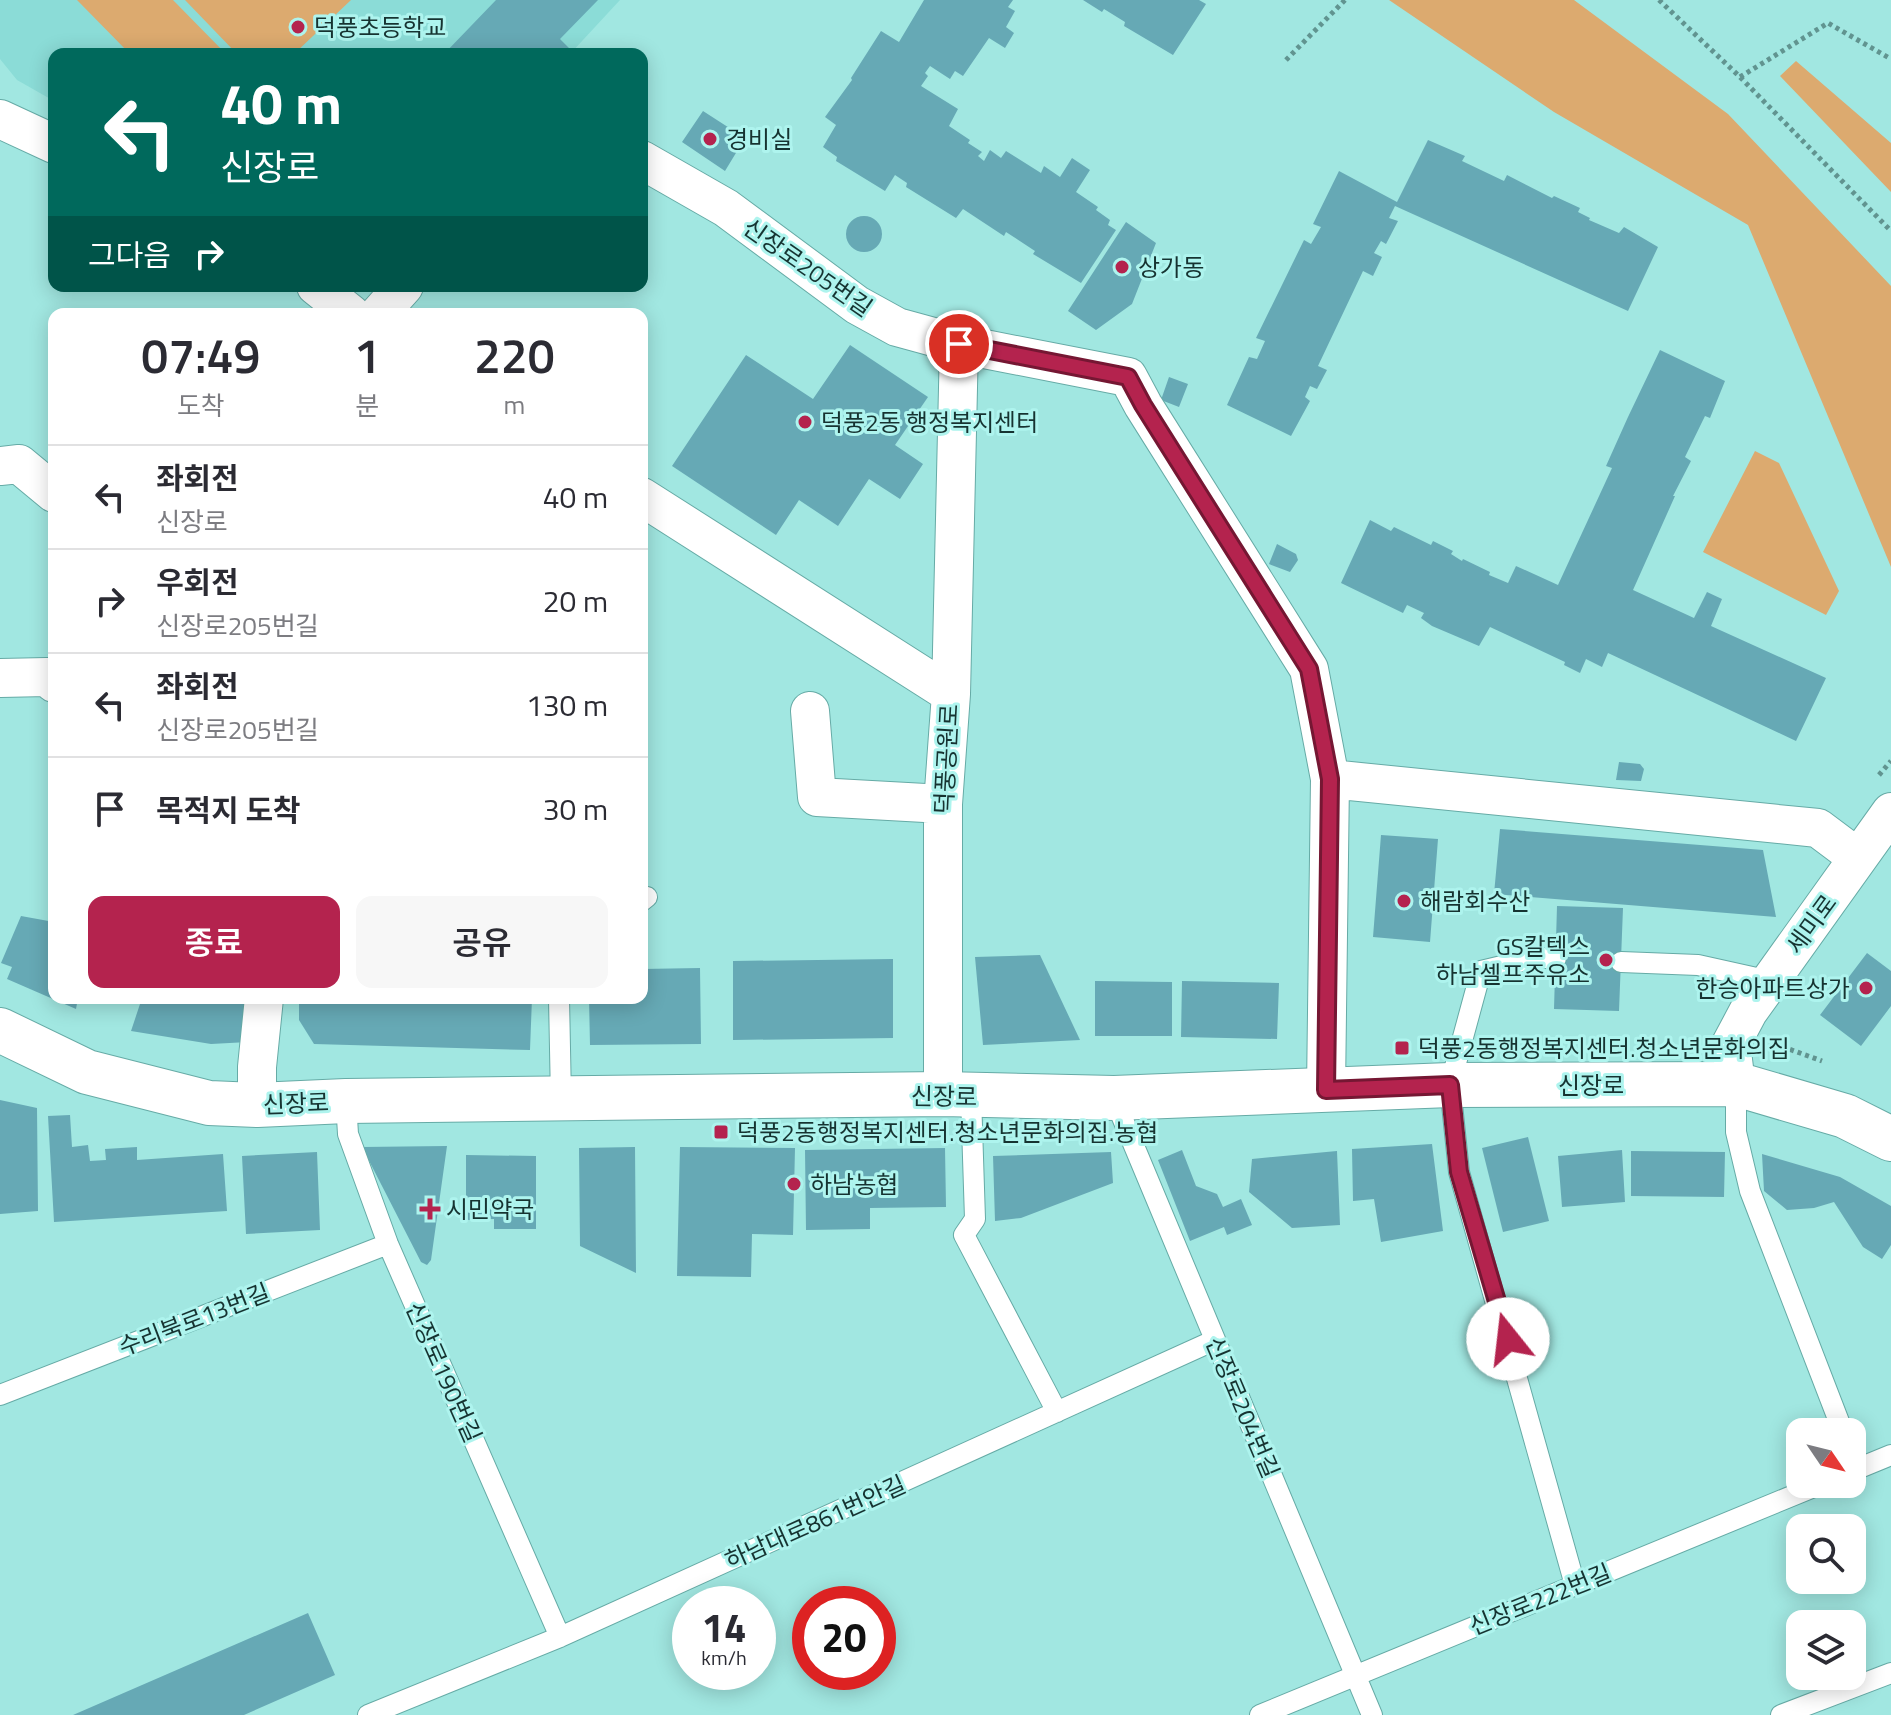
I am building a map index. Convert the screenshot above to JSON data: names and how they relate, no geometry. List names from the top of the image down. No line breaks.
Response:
{"streets":{"street":["신장로205번길","덕풍공원로","세미로","신장로"],"lane":["수리북로13번길","신장로190번길","신장로204번길","하남대로861번안길","신장로222번길"]},"crossings":[["신장로205번길","신장로"],["덕풍공원로","신장로"],["세미로","신장로"],["신장로","신장로190번길"],["신장로","신장로204번길"],["수리북로13번길","신장로190번길"],["신장로190번길","하남대로861번안길"],["신장로204번길","하남대로861번안길"],["신장로204번길","신장로222번길"]],"places":{"other":["덕풍초등학교","경비실","상가동","덕풍2동 행정복지센터","해람회수산","GS칼텍스 하남셀프주유소","한승아파트상가","하남농협"],"transit":["덕풍2동행정복지센터.청소년문화의집","덕풍2동행정복지센터.청소년문화의집.농협"],"health":["시민약국"]},"north":"bottom right","page":{"turn":["40 m","신장로"],"then":"그다음","eta":["07:49","도착","1","분","220","m"],"list":[{"name":"좌회전","note":"신장로","value":"40 m"},{"name":"우회전","note":"신장로205번길","value":"20 m"},{"name":"좌회전","note":"신장로205번길","value":"130 m"},{"name":"목적지 도착","value":"30 m"}],"buttons":["종료","공유"],"speed":"14 km/h","limit":"20"}}
